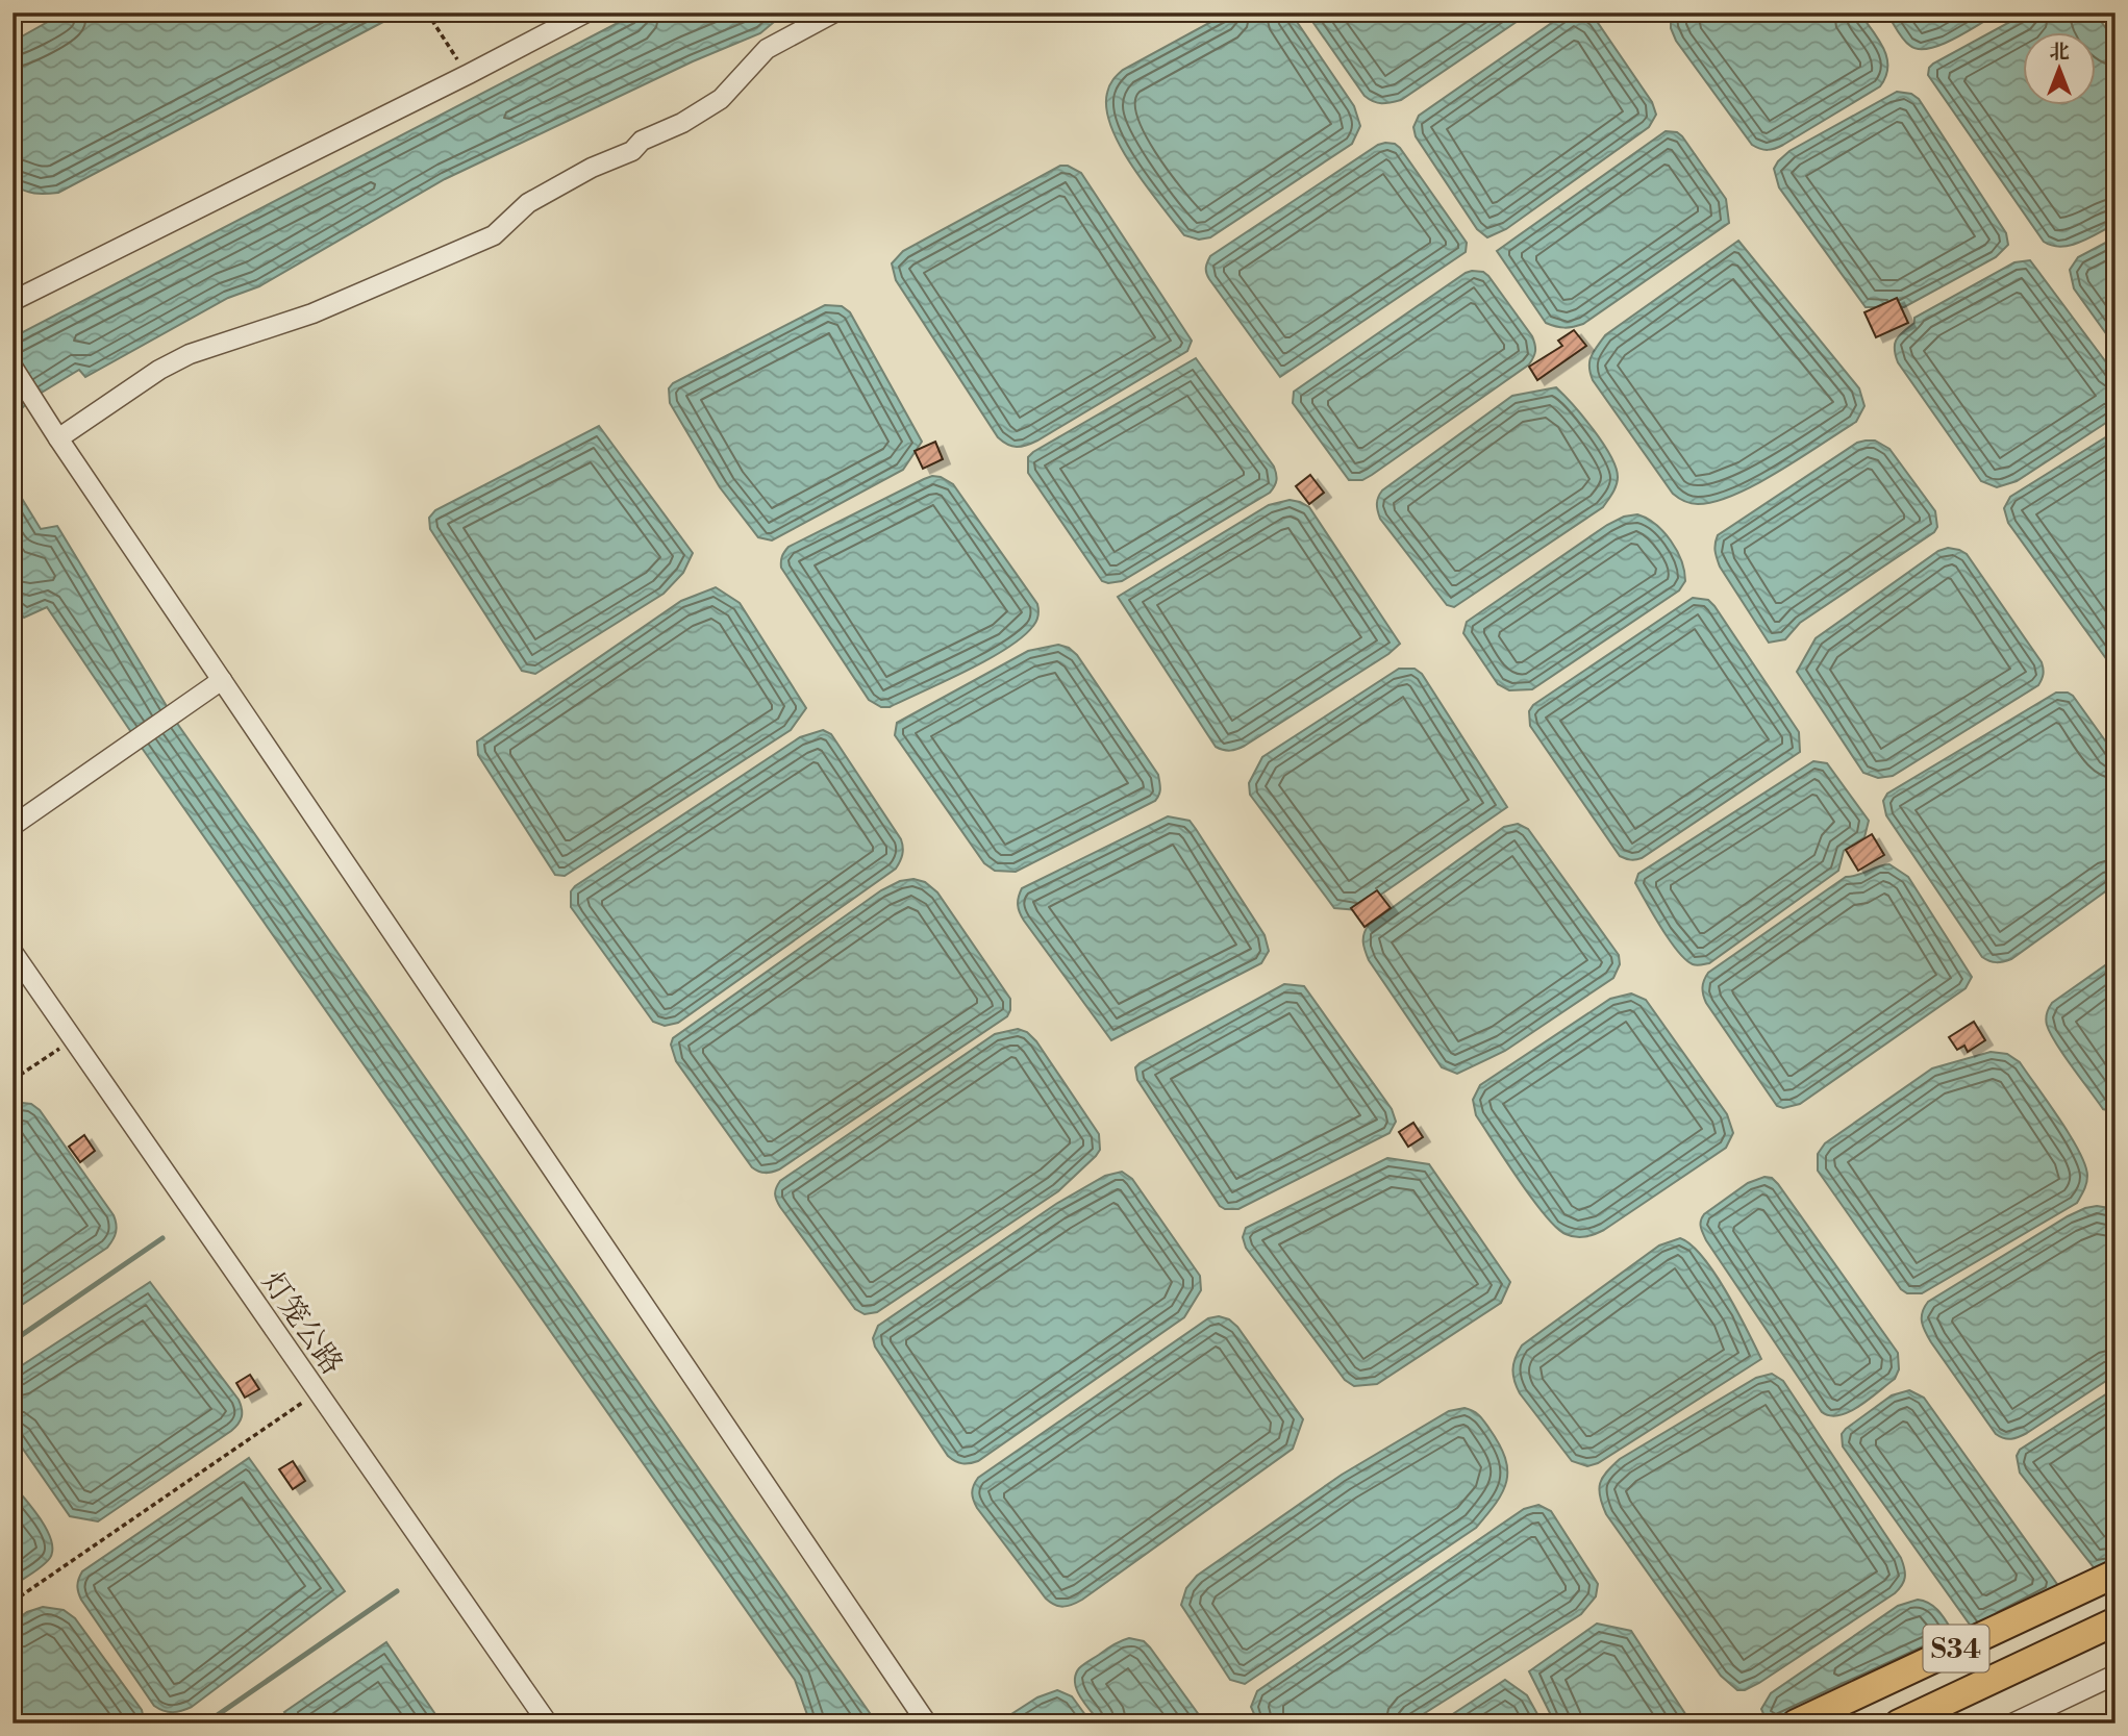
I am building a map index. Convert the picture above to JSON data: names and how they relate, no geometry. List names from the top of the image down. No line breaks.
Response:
{"streets":{"highway":["S34"],"street":["灯笼公路"]},"north":"top"}
